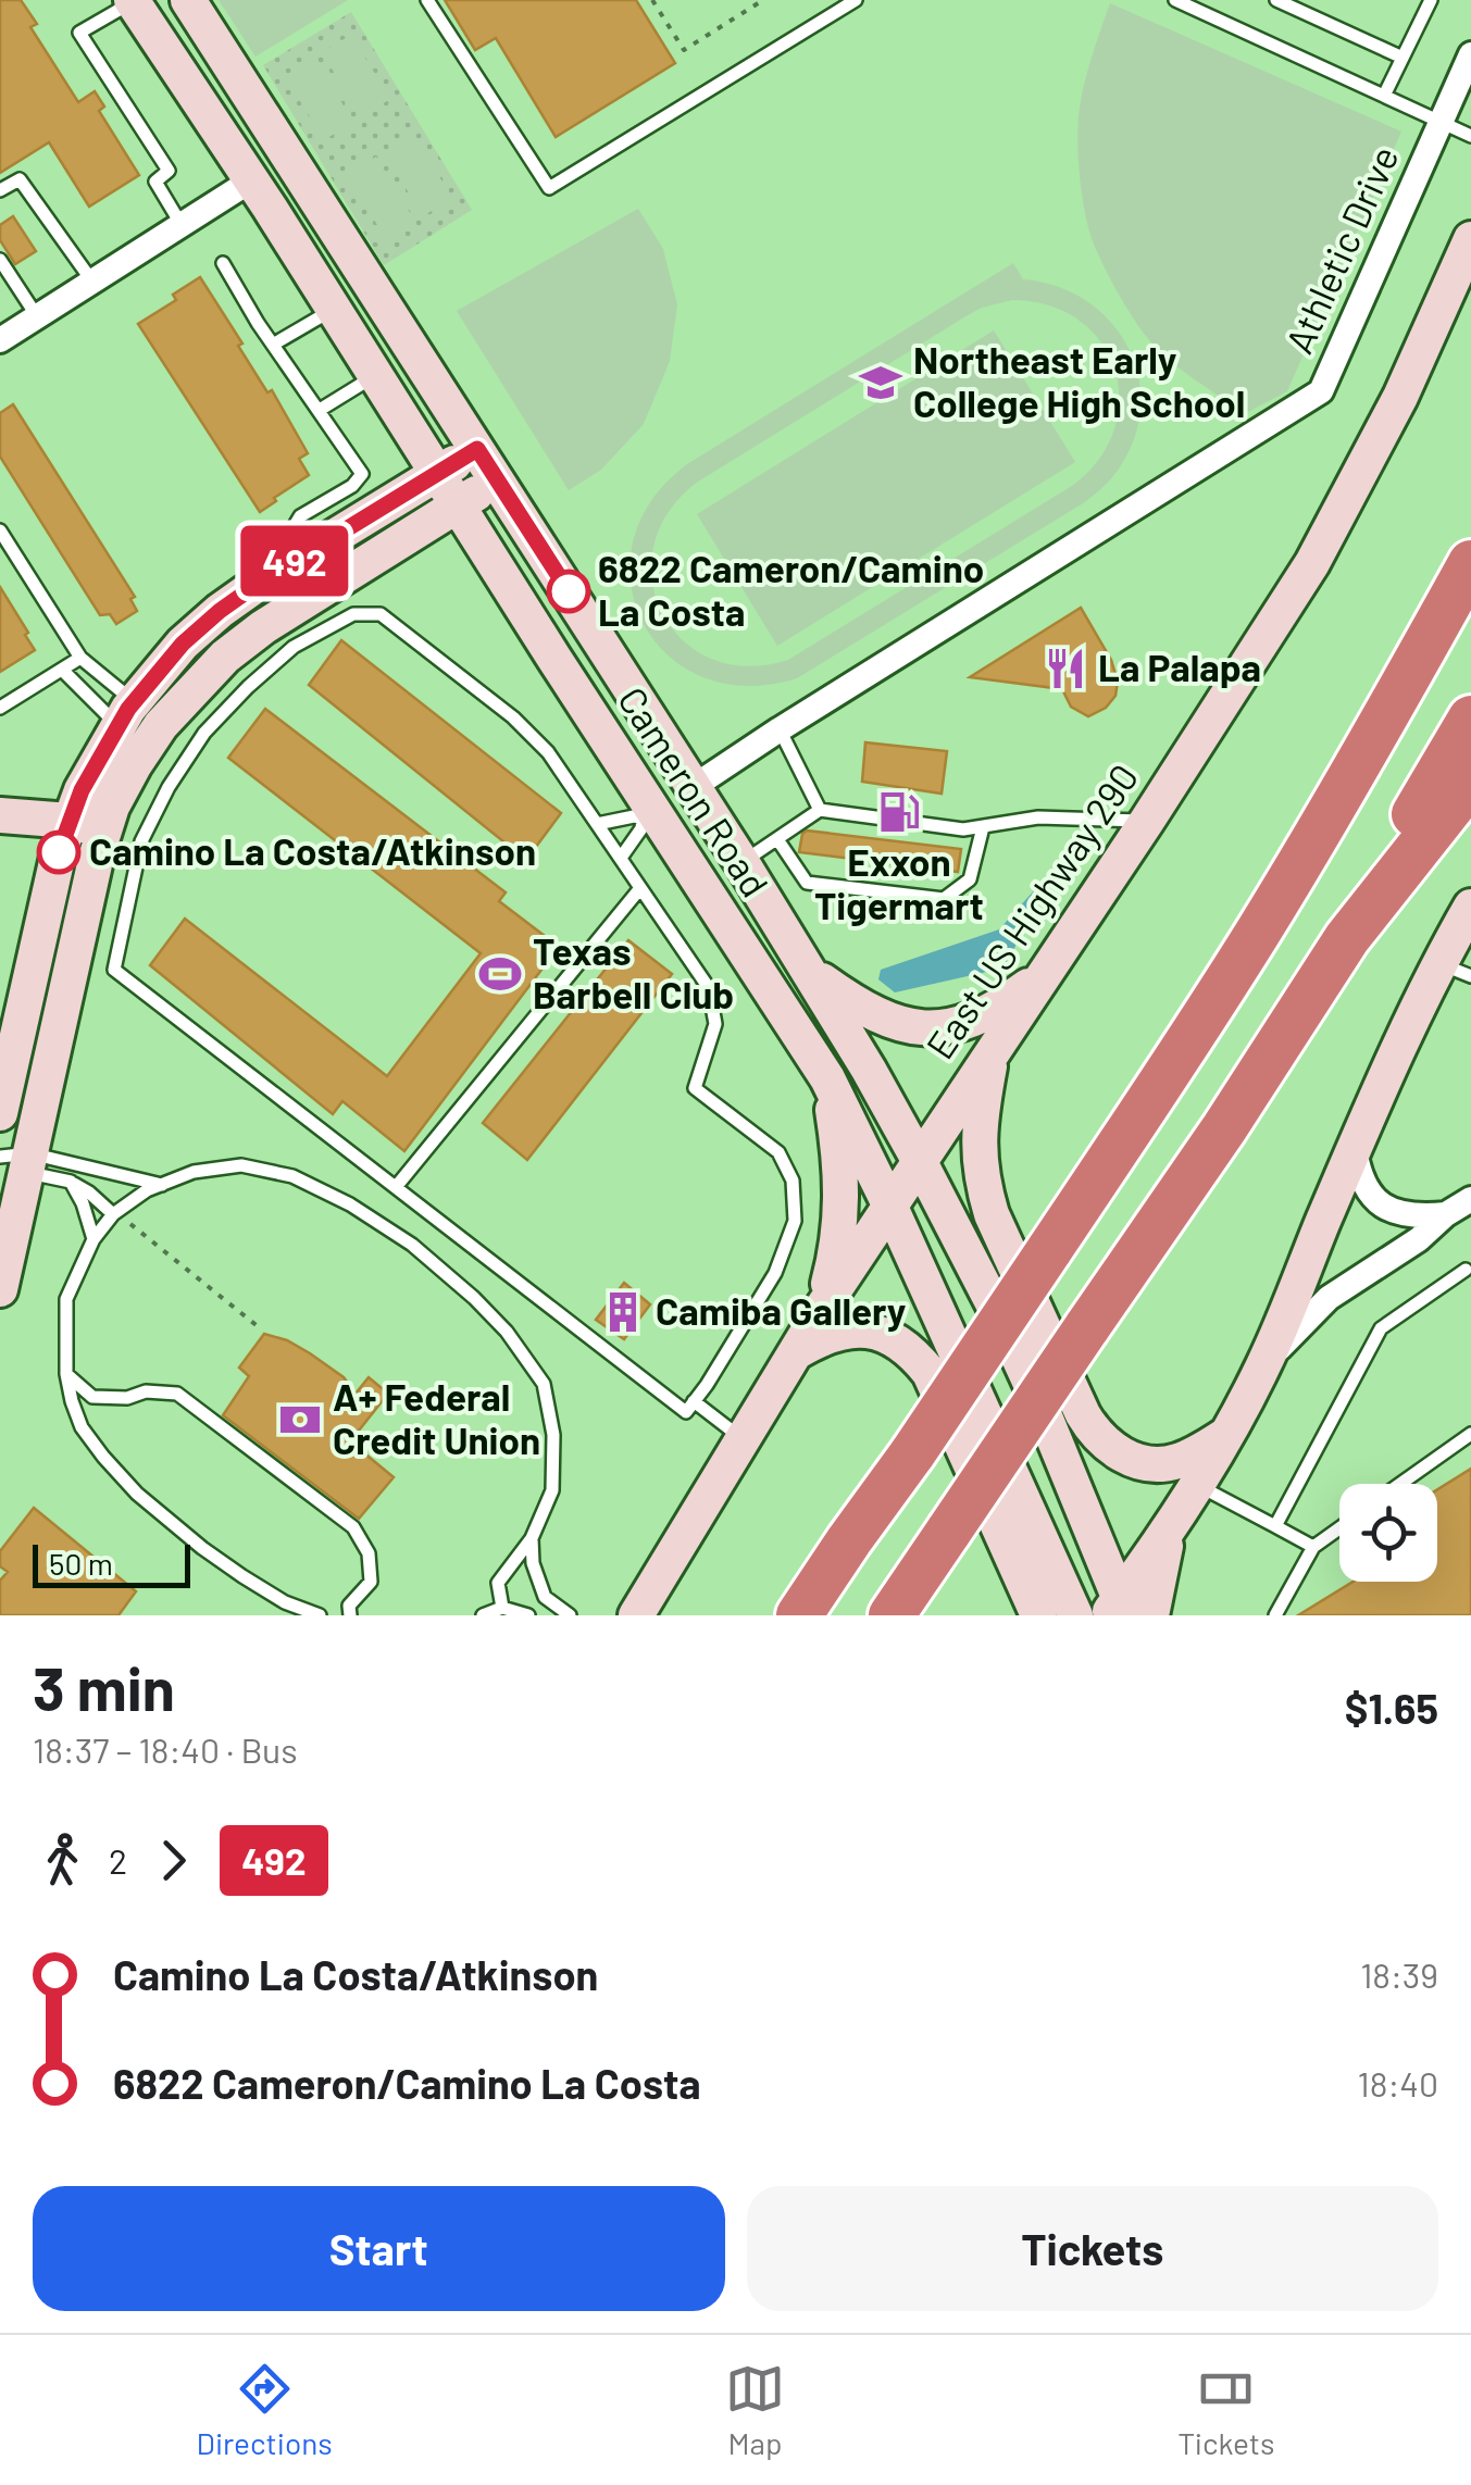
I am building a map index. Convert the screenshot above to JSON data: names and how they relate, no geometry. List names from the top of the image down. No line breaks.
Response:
{"streets":{"main road":["Cameron Road","East US Highway 290"],"street":["Athletic Drive"]},"crossings":[["Athletic Drive","Cameron Road"],["Cameron Road","East US Highway 290"]],"places":{"school or university":["Northeast Early College High School"],"other":["6822 Cameron/Camino La Costa","Camino La Costa/Atkinson"],"restaurant":["La Palapa"],"fuel station":["Exxon Tigermart"],"sports":["Texas Barbell Club"],"building":["Camiba Gallery"],"bank":["A+ Federal Credit Union"]},"lines":["bus line 492"],"scale_bar":"50 m","page":{"on_map":"492","scale":"50 m","heading":["3 min","18:37 – 18:40 · Bus","$1.65"],"legs":["2","492"],"list":[{"name":"Camino La Costa/Atkinson","value":"18:39"},{"name":"6822 Cameron/Camino La Costa","value":"18:40"}],"buttons":["Start","Tickets"],"tabs":["Directions","Map","Tickets"]}}
